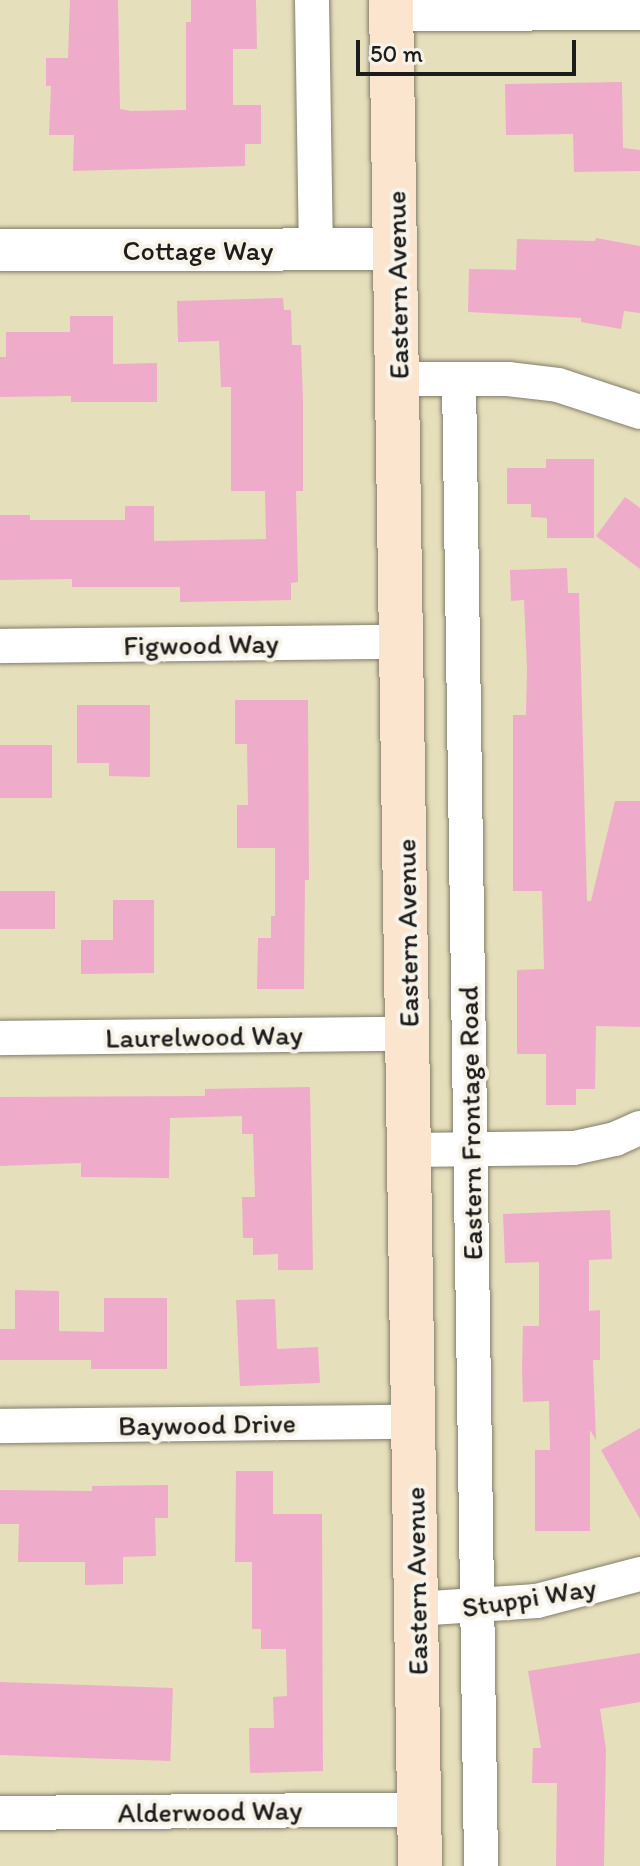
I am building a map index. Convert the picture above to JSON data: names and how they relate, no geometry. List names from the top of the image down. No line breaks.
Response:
{"streets":{"main road":["Eastern Avenue"],"street":["Cottage Way","Figwood Way","Laurelwood Way","Eastern Frontage Road","Baywood Drive","Stuppi Way","Alderwood Way"]},"crossings":[["Cottage Way","Eastern Avenue"],["Eastern Avenue","Figwood Way"],["Eastern Avenue","Laurelwood Way"],["Eastern Avenue","Baywood Drive"],["Eastern Avenue","Stuppi Way"],["Eastern Avenue","Alderwood Way"],["Eastern Frontage Road","Stuppi Way"]],"scale_bar":"50 m"}
